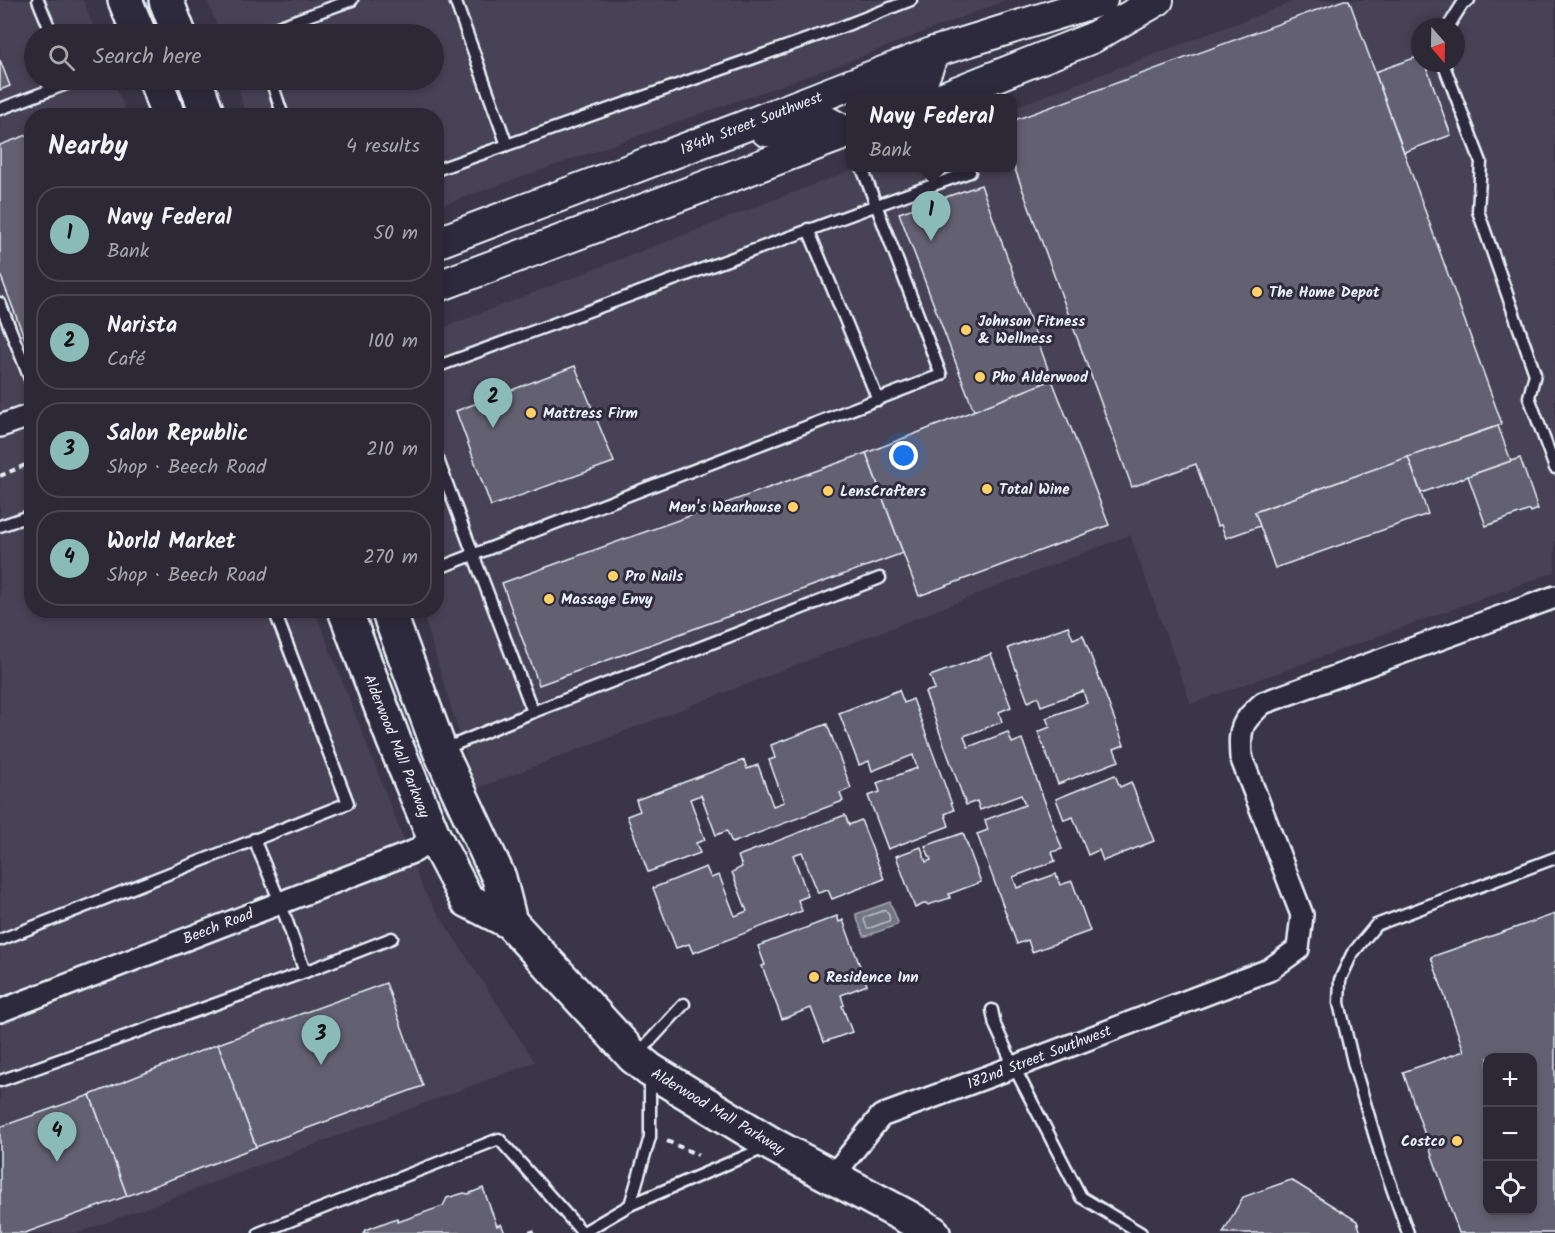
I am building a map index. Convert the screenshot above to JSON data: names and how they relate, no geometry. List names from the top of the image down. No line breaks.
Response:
{"streets":{"main road":["184th Street Southwest","Alderwood Mall Parkway"],"street":["Beech Road","182nd Street Southwest"]},"crossings":[["Alderwood Mall Parkway","Beech Road"],["Alderwood Mall Parkway","182nd Street Southwest"]],"places":["The Home Depot","Johnson Fitness & Wellness","Pho Alderwood","Mattress Firm","Total Wine","LensCrafters","Men's Wearhouse","Pro Nails","Massage Envy","Residence Inn","Costco"],"north":"bottom","page":{"search":"Search here","popup":["Navy Federal","Bank"],"heading":["Nearby","4 results"],"list":[{"mark":"1","name":"Navy Federal","note":"Bank","value":"50 m"},{"mark":"2","name":"Narista","note":"Café","value":"100 m"},{"mark":"3","name":"Salon Republic","note":"Shop · Beech Road","value":"210 m"},{"mark":"4","name":"World Market","note":"Shop · Beech Road","value":"270 m"}],"pins":["1","2","3","4"],"map_buttons":["+","−"]}}
